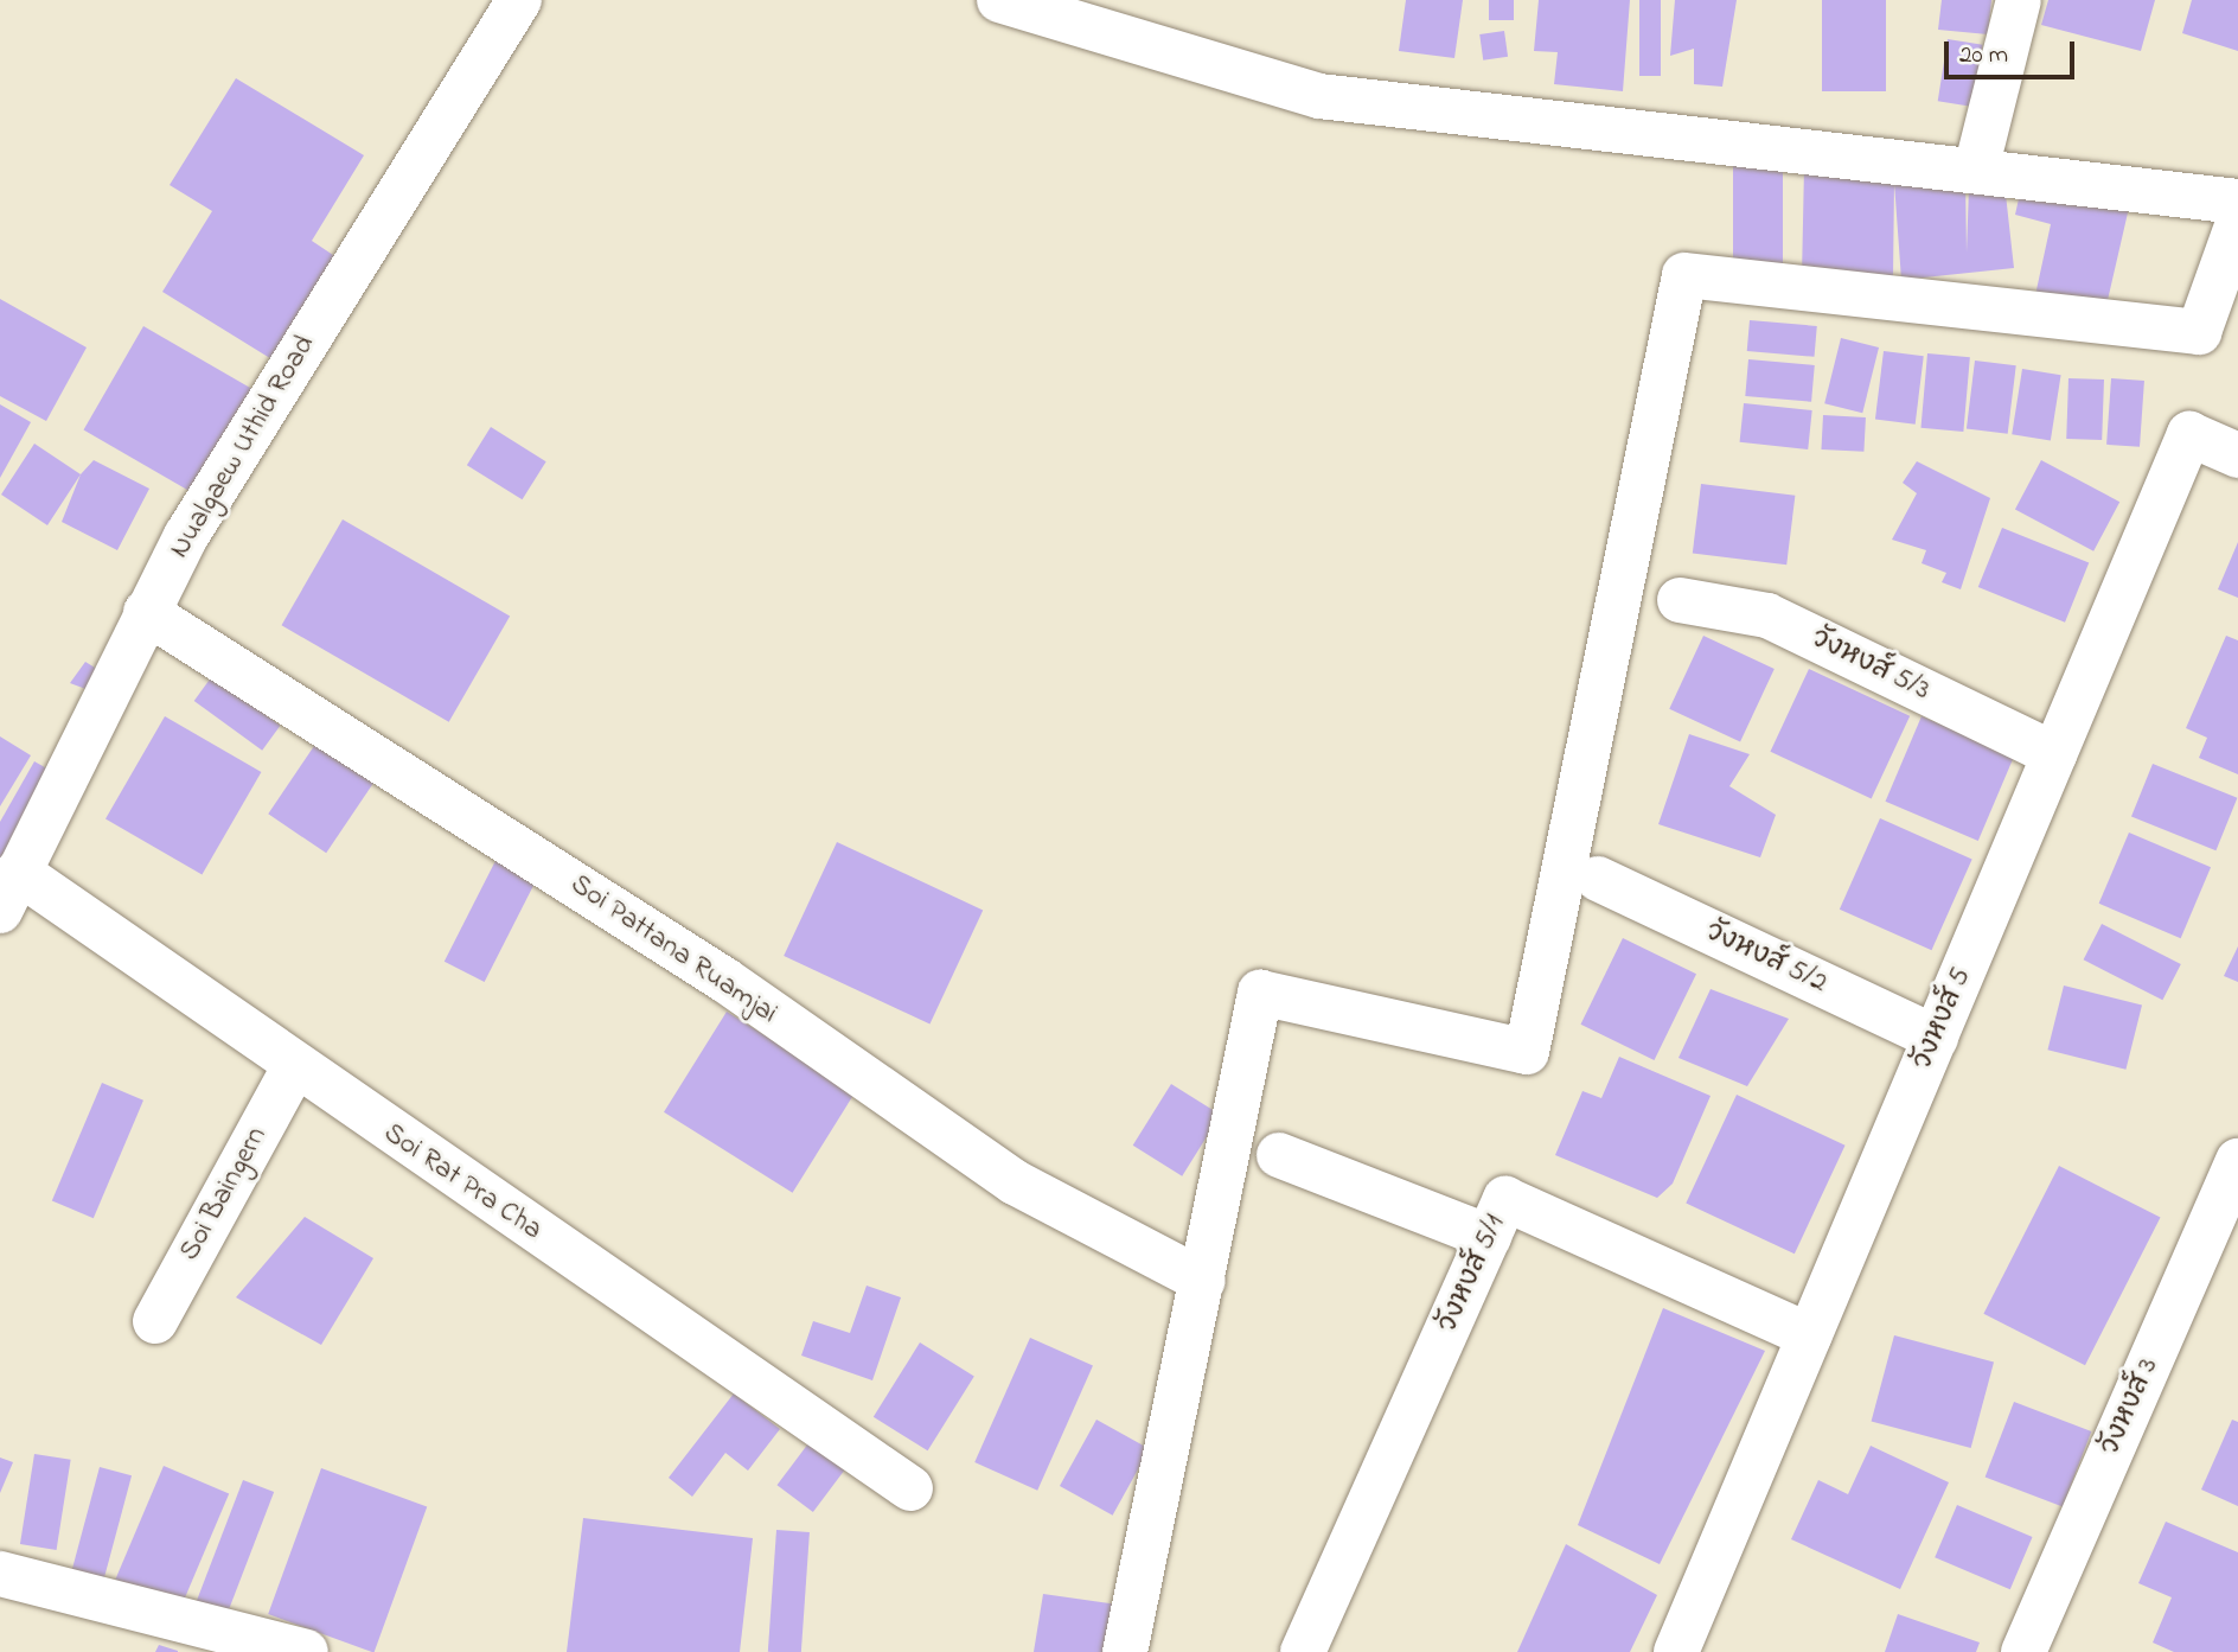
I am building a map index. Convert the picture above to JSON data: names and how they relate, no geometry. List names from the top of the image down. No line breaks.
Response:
{"streets":{"street":["Nualgaew Uthid Road","วังหงส์ 5/3","Soi Pattana Ruamjai","วังหงส์ 5/2","วังหงส์ 5","Soi Rat Pra Cha","Soi Baingern","วังหงส์ 5/1","วังหงส์ 3"]},"crossings":[["Nualgaew Uthid Road","Soi Pattana Ruamjai"],["Nualgaew Uthid Road","Soi Rat Pra Cha"],["วังหงส์ 5/3","วังหงส์ 5"],["วังหงส์ 5/2","วังหงส์ 5"],["วังหงส์ 5","วังหงส์ 5/1"],["Soi Rat Pra Cha","Soi Baingern"]],"scale_bar":"20 m"}
